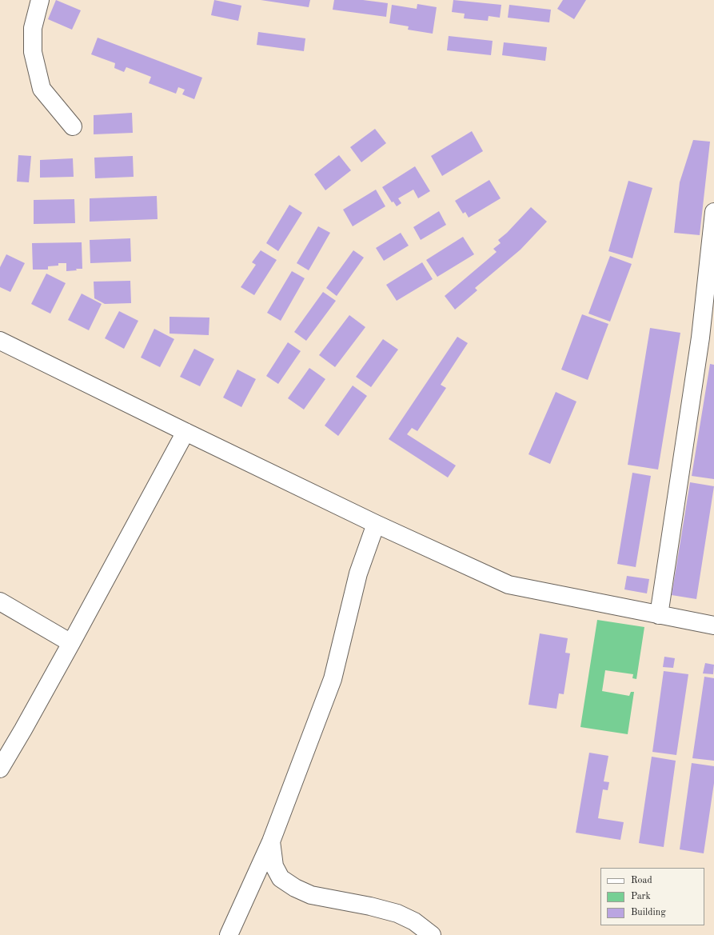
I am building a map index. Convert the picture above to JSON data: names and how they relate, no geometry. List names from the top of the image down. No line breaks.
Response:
{"legend":["Road","Park","Building"]}
